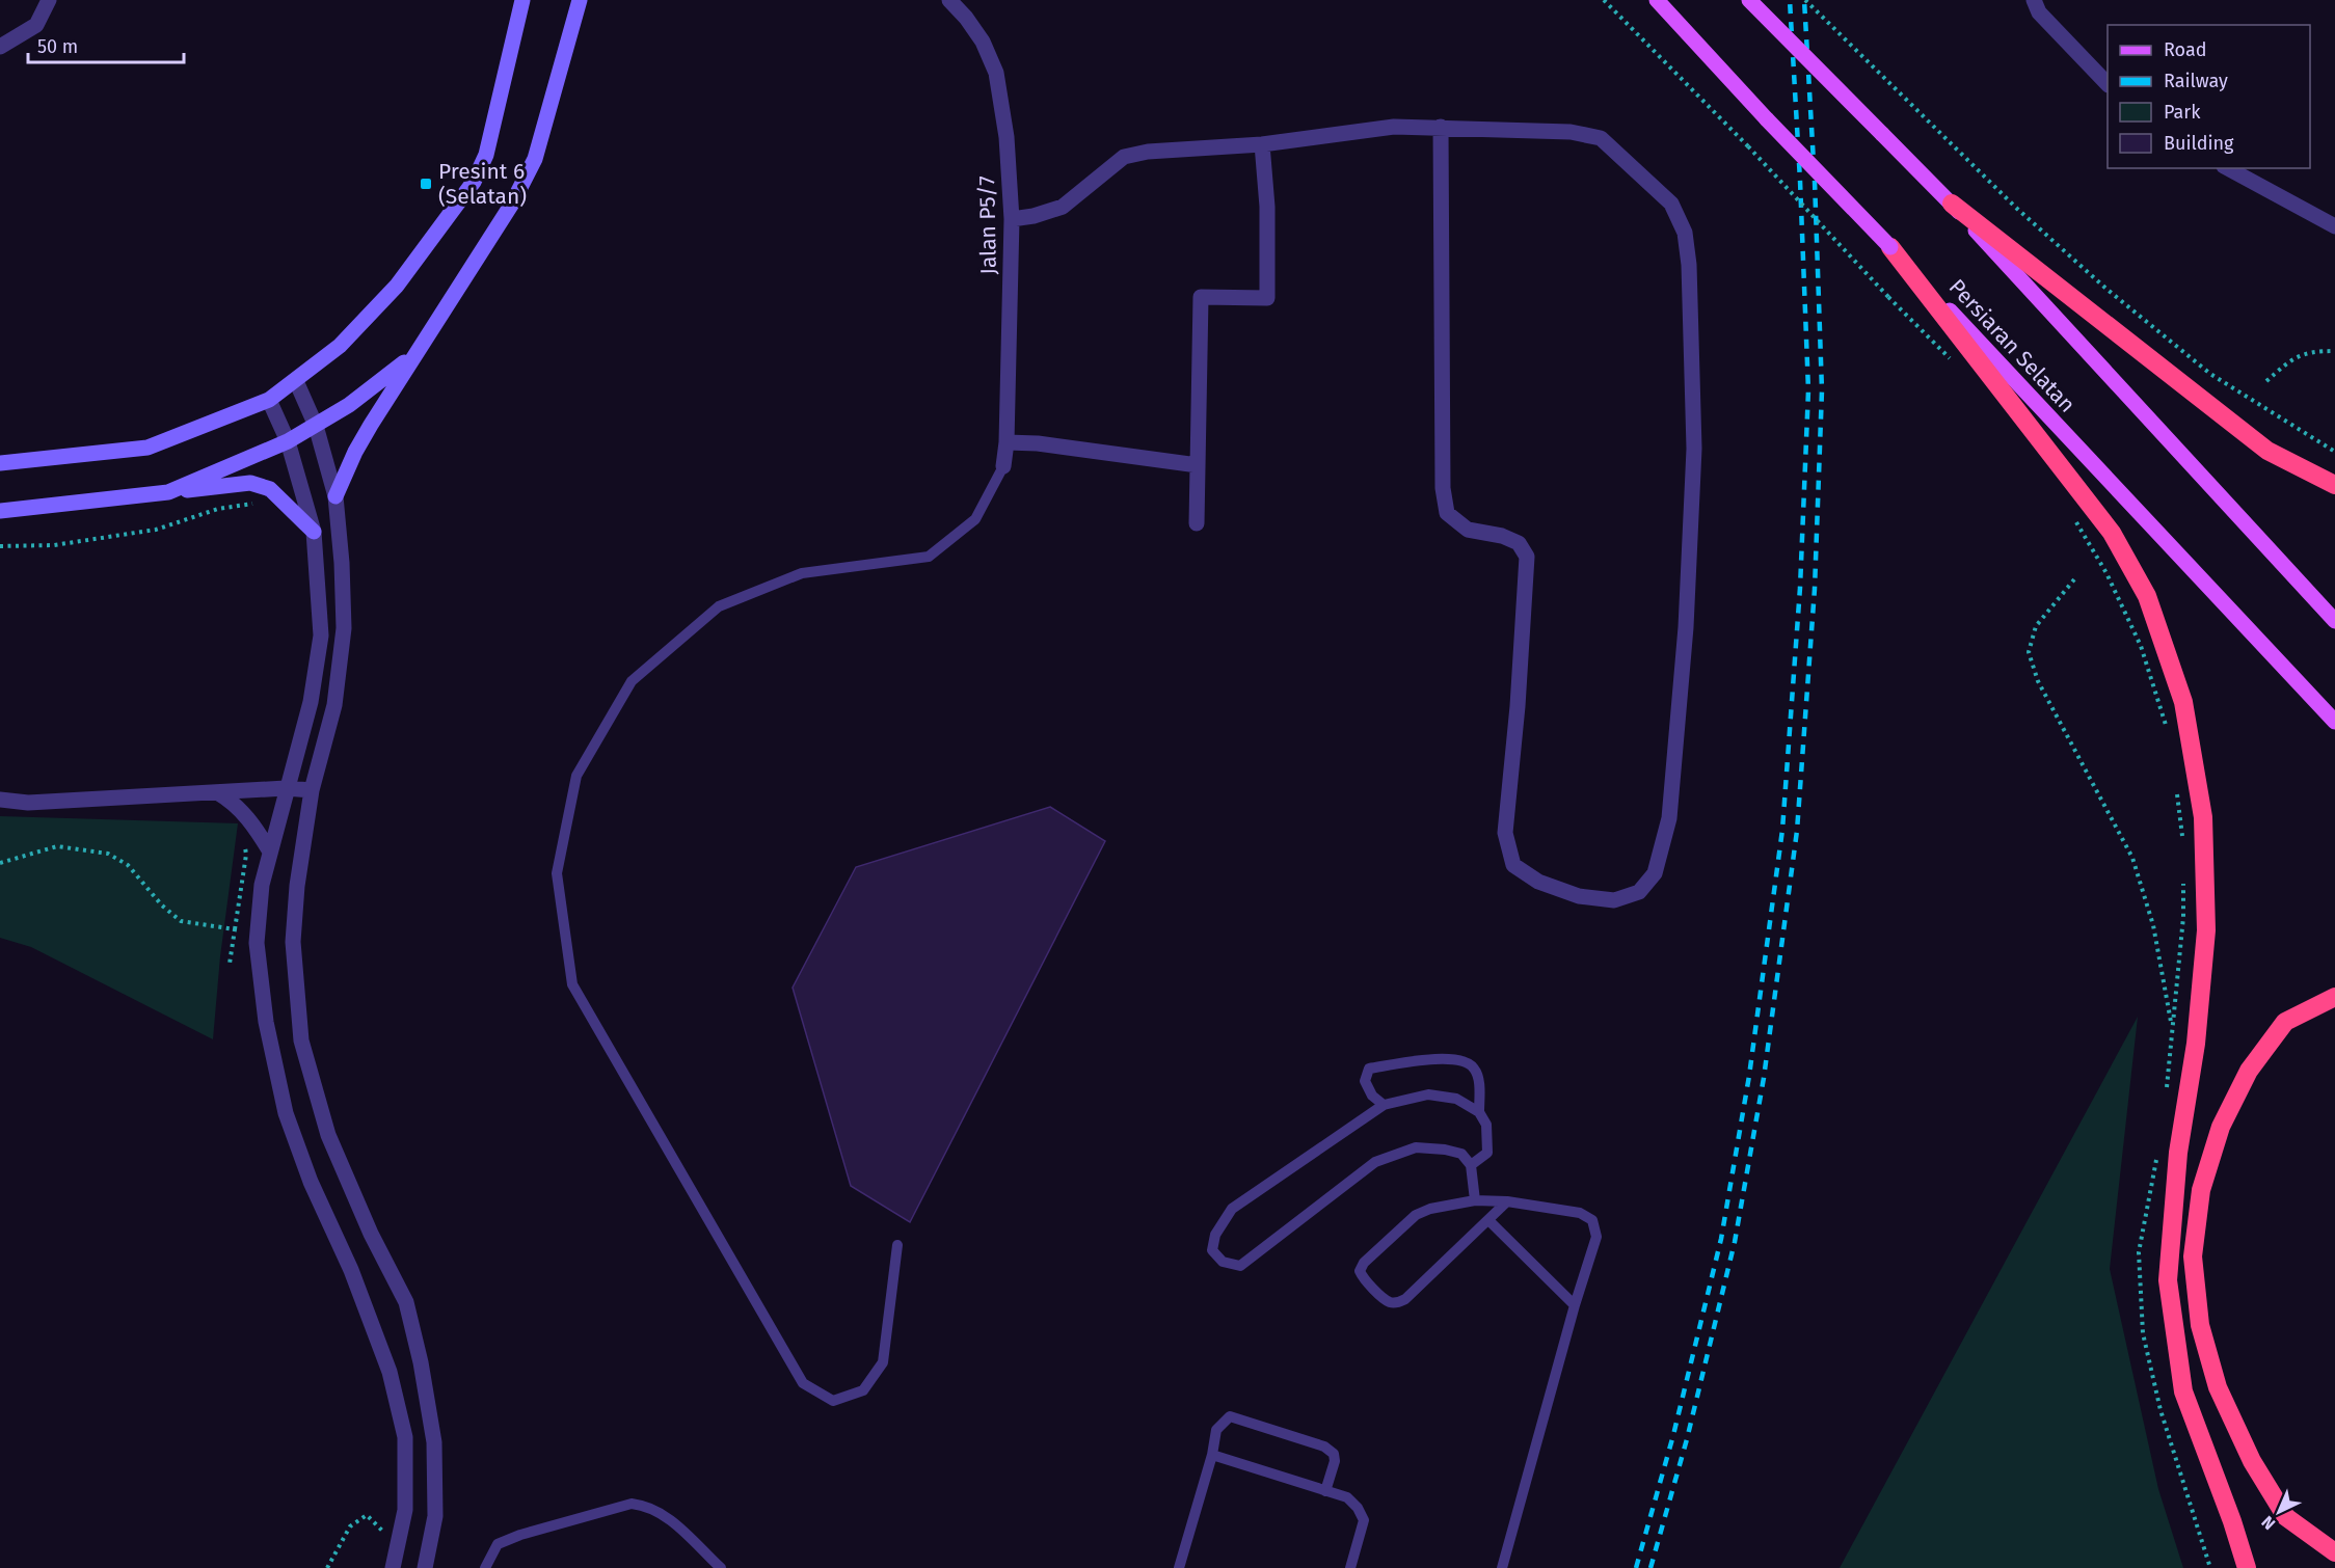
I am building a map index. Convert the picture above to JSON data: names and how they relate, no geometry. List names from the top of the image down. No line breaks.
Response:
{"streets":{"main road":["Persiaran Selatan"],"street":["Jalan P5/7"]},"places":{"transit":["Presint 6 (Selatan)"]},"legend":["Road","Railway","Park","Building"],"scale_bar":"50 m","north":"bottom left"}
